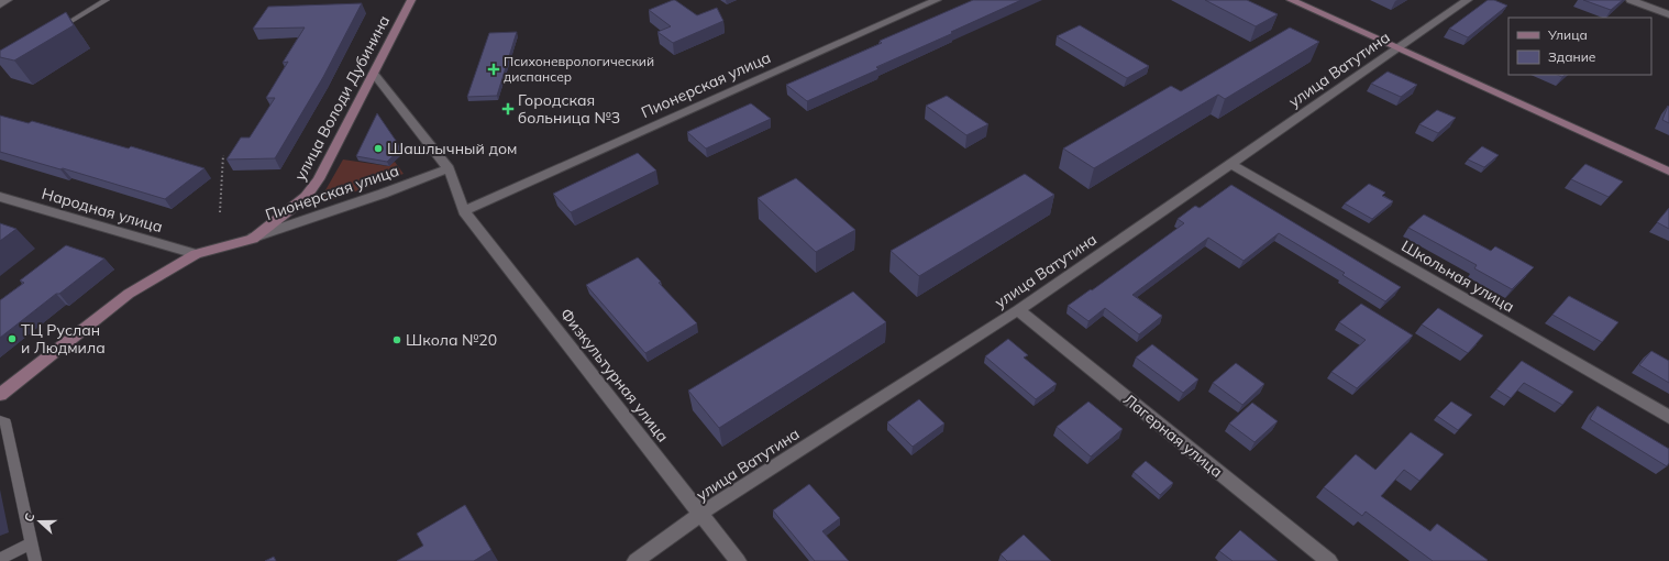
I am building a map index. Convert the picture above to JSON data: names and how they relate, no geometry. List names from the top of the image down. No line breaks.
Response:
{"streets":{"street":["улица Ватутина","Пионерская улица","улица Володи Дубинина","Народная улица","Школьная улица","Физкультурная улица","Лагерная улица"]},"crossings":[["улица Ватутина","Школьная улица"],["улица Ватутина","Физкультурная улица"],["улица Ватутина","Лагерная улица"],["Пионерская улица","улица Володи Дубинина"],["Пионерская улица","Народная улица"],["Пионерская улица","Физкультурная улица"]],"places":{"health":["Психоневрологический диспансер","Городская больница №3"],"other":["Шашлычный дом","ТЦ Руслан и Людмила","Школа №20"]},"legend":["Улица","Здание"],"north":"left"}
